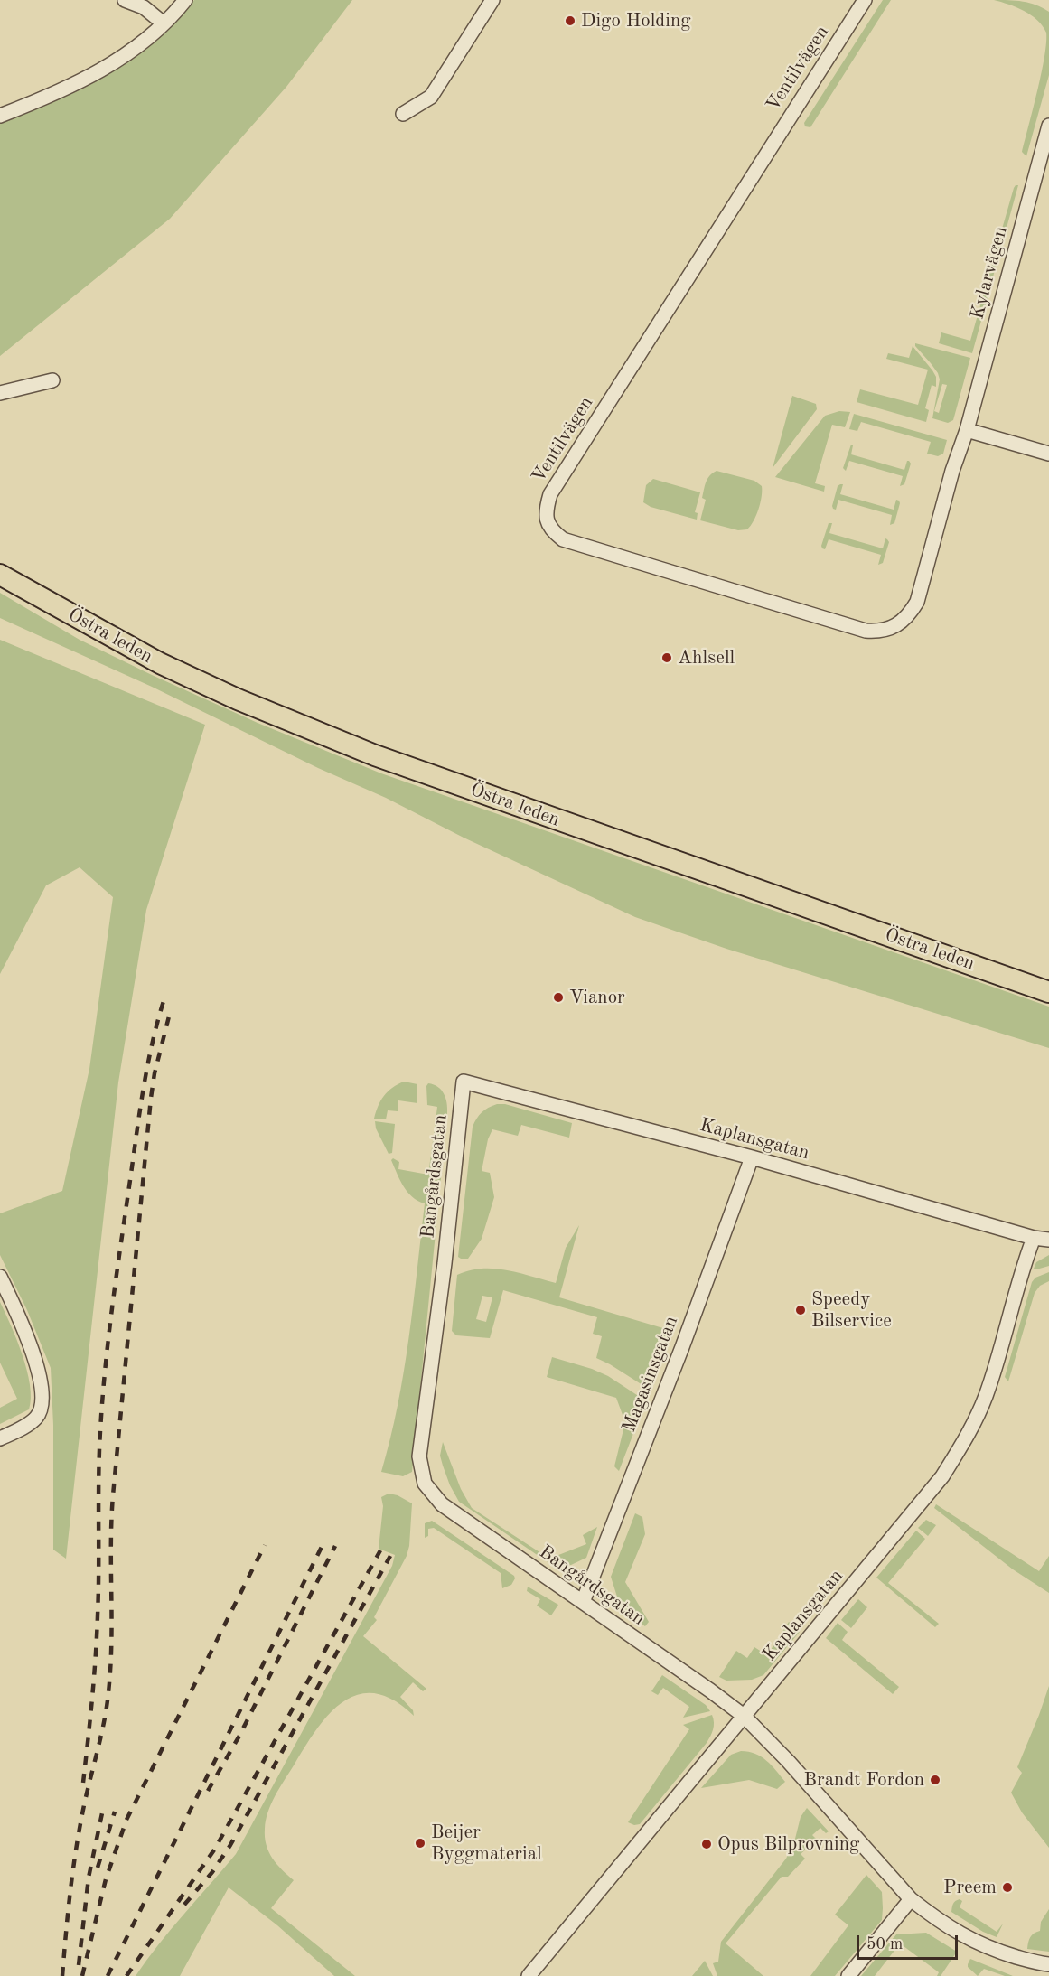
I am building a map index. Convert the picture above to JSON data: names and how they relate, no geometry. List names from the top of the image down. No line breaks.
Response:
{"streets":{"highway":["Östra leden"],"street":["Ventilvägen","Kylarvägen","Kaplansgatan","Bangårdsgatan","Magasinsgatan"]},"crossings":[["Ventilvägen","Kylarvägen"],["Kaplansgatan","Bangårdsgatan"],["Kaplansgatan","Magasinsgatan"],["Bangårdsgatan","Magasinsgatan"]],"places":["Digo Holding","Ahlsell","Vianor","Speedy Bilservice","Brandt Fordon","Beijer Byggmaterial","Opus Bilprovning","Preem"],"scale_bar":"50 m"}
